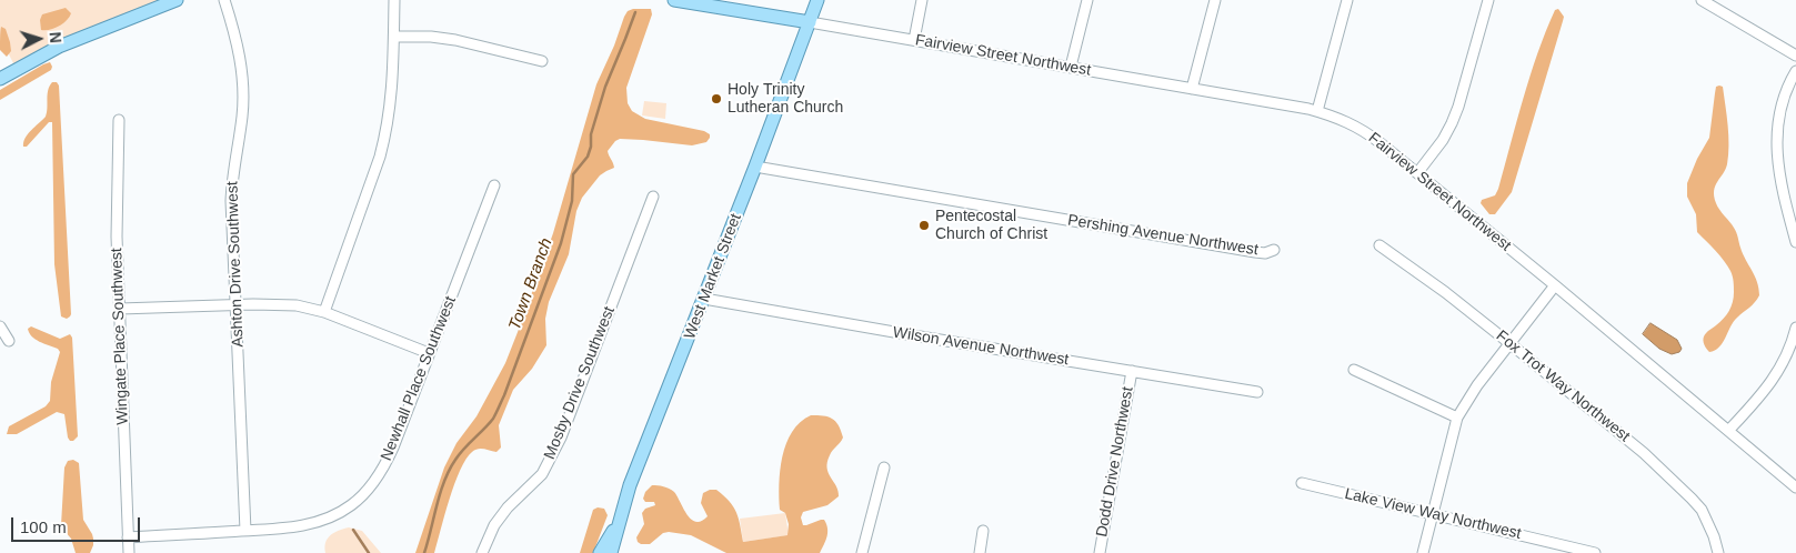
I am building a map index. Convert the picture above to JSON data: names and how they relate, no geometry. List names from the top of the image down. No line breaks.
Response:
{"streets":{"main road":["West Market Street"],"street":["Fairview Street Northwest","Pershing Avenue Northwest","Ashton Drive Southwest","Wingate Place Southwest","Wilson Avenue Northwest","Newhall Place Southwest","Mosby Drive Southwest","Fox Trot Way Northwest","Dodd Drive Northwest","Lake View Way Northwest"]},"crossings":[["Fairview Street Northwest","West Market Street"],["Pershing Avenue Northwest","West Market Street"],["Ashton Drive Southwest","Newhall Place Southwest"],["West Market Street","Wilson Avenue Northwest"],["Wingate Place Southwest","Newhall Place Southwest"],["Wilson Avenue Northwest","Dodd Drive Northwest"]],"water":["Town Branch"],"places":["Holy Trinity Lutheran Church","Pentecostal Church of Christ"],"scale_bar":"100 m","north":"right"}
